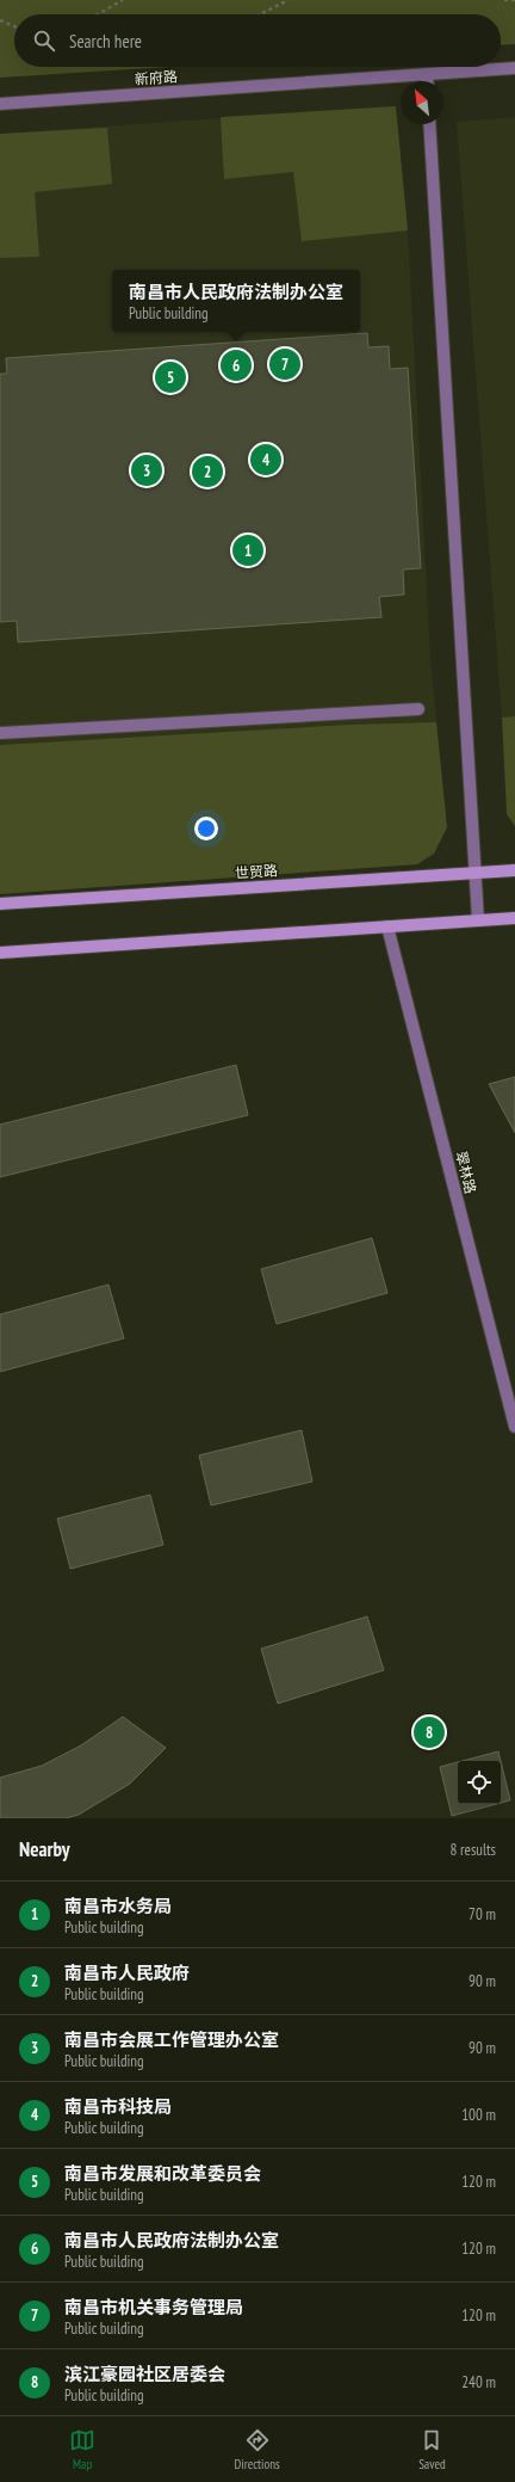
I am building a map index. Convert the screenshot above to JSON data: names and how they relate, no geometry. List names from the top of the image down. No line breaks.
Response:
{"streets":{"main road":["世贸路"],"street":["新府路","翠林路"]},"north":"top left","page":{"search":"Search here","popup":["南昌市人民政府法制办公室","Public building"],"pins":["7","6","5","4","3","2","1","8"],"heading":["Nearby","8 results"],"list":[{"mark":"1","name":"南昌市水务局","note":"Public building","value":"70 m"},{"mark":"2","name":"南昌市人民政府","note":"Public building","value":"90 m"},{"mark":"3","name":"南昌市会展工作管理办公室","note":"Public building","value":"90 m"},{"mark":"4","name":"南昌市科技局","note":"Public building","value":"100 m"},{"mark":"5","name":"南昌市发展和改革委员会","note":"Public building","value":"120 m"},{"mark":"6","name":"南昌市人民政府法制办公室","note":"Public building","value":"120 m"},{"mark":"7","name":"南昌市机关事务管理局","note":"Public building","value":"120 m"},{"mark":"8","name":"滨江豪园社区居委会","note":"Public building","value":"240 m"}],"nav":["Map","Directions","Saved"]}}
